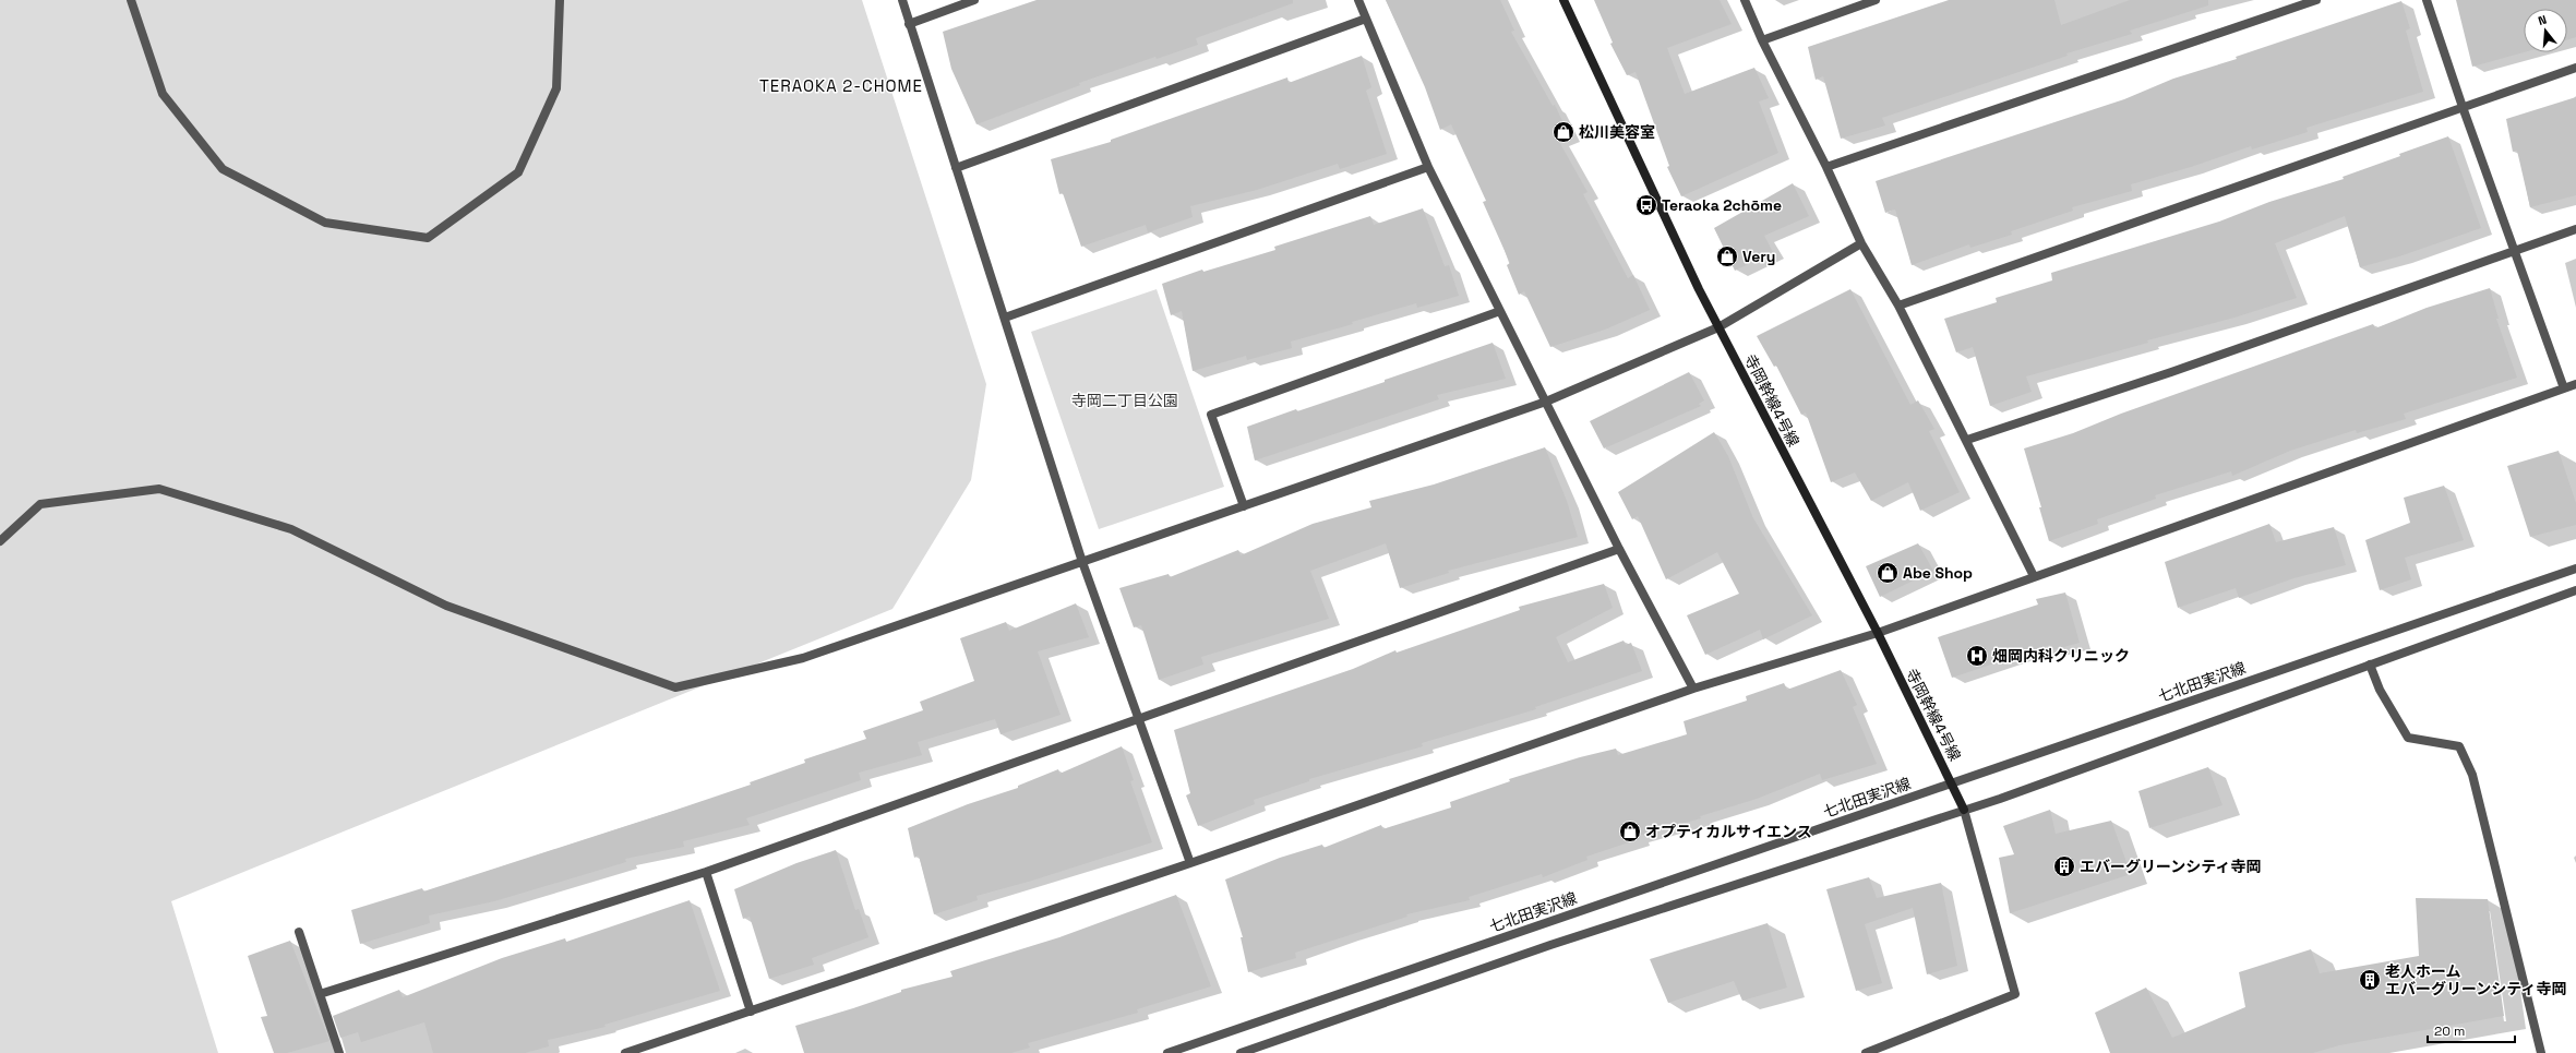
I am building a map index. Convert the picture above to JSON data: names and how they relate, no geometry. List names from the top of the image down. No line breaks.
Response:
{"streets":{"street":["寺岡幹線4号線","七北田実沢線"]},"crossings":[["寺岡幹線4号線","七北田実沢線"]],"districts":["TERAOKA 2-CHOME"],"parks":["寺岡二丁目公園"],"places":{"shop":["松川美容室","Very","Abe Shop","オプティカルサイエンス"],"bus stop":["Teraoka 2chōme"],"hospital":["畑岡内科クリニック"],"building":["エバーグリーンシティ寺岡","老人ホーム エバーグリーンシティ寺岡"]},"scale_bar":"20 m","north":"top"}
